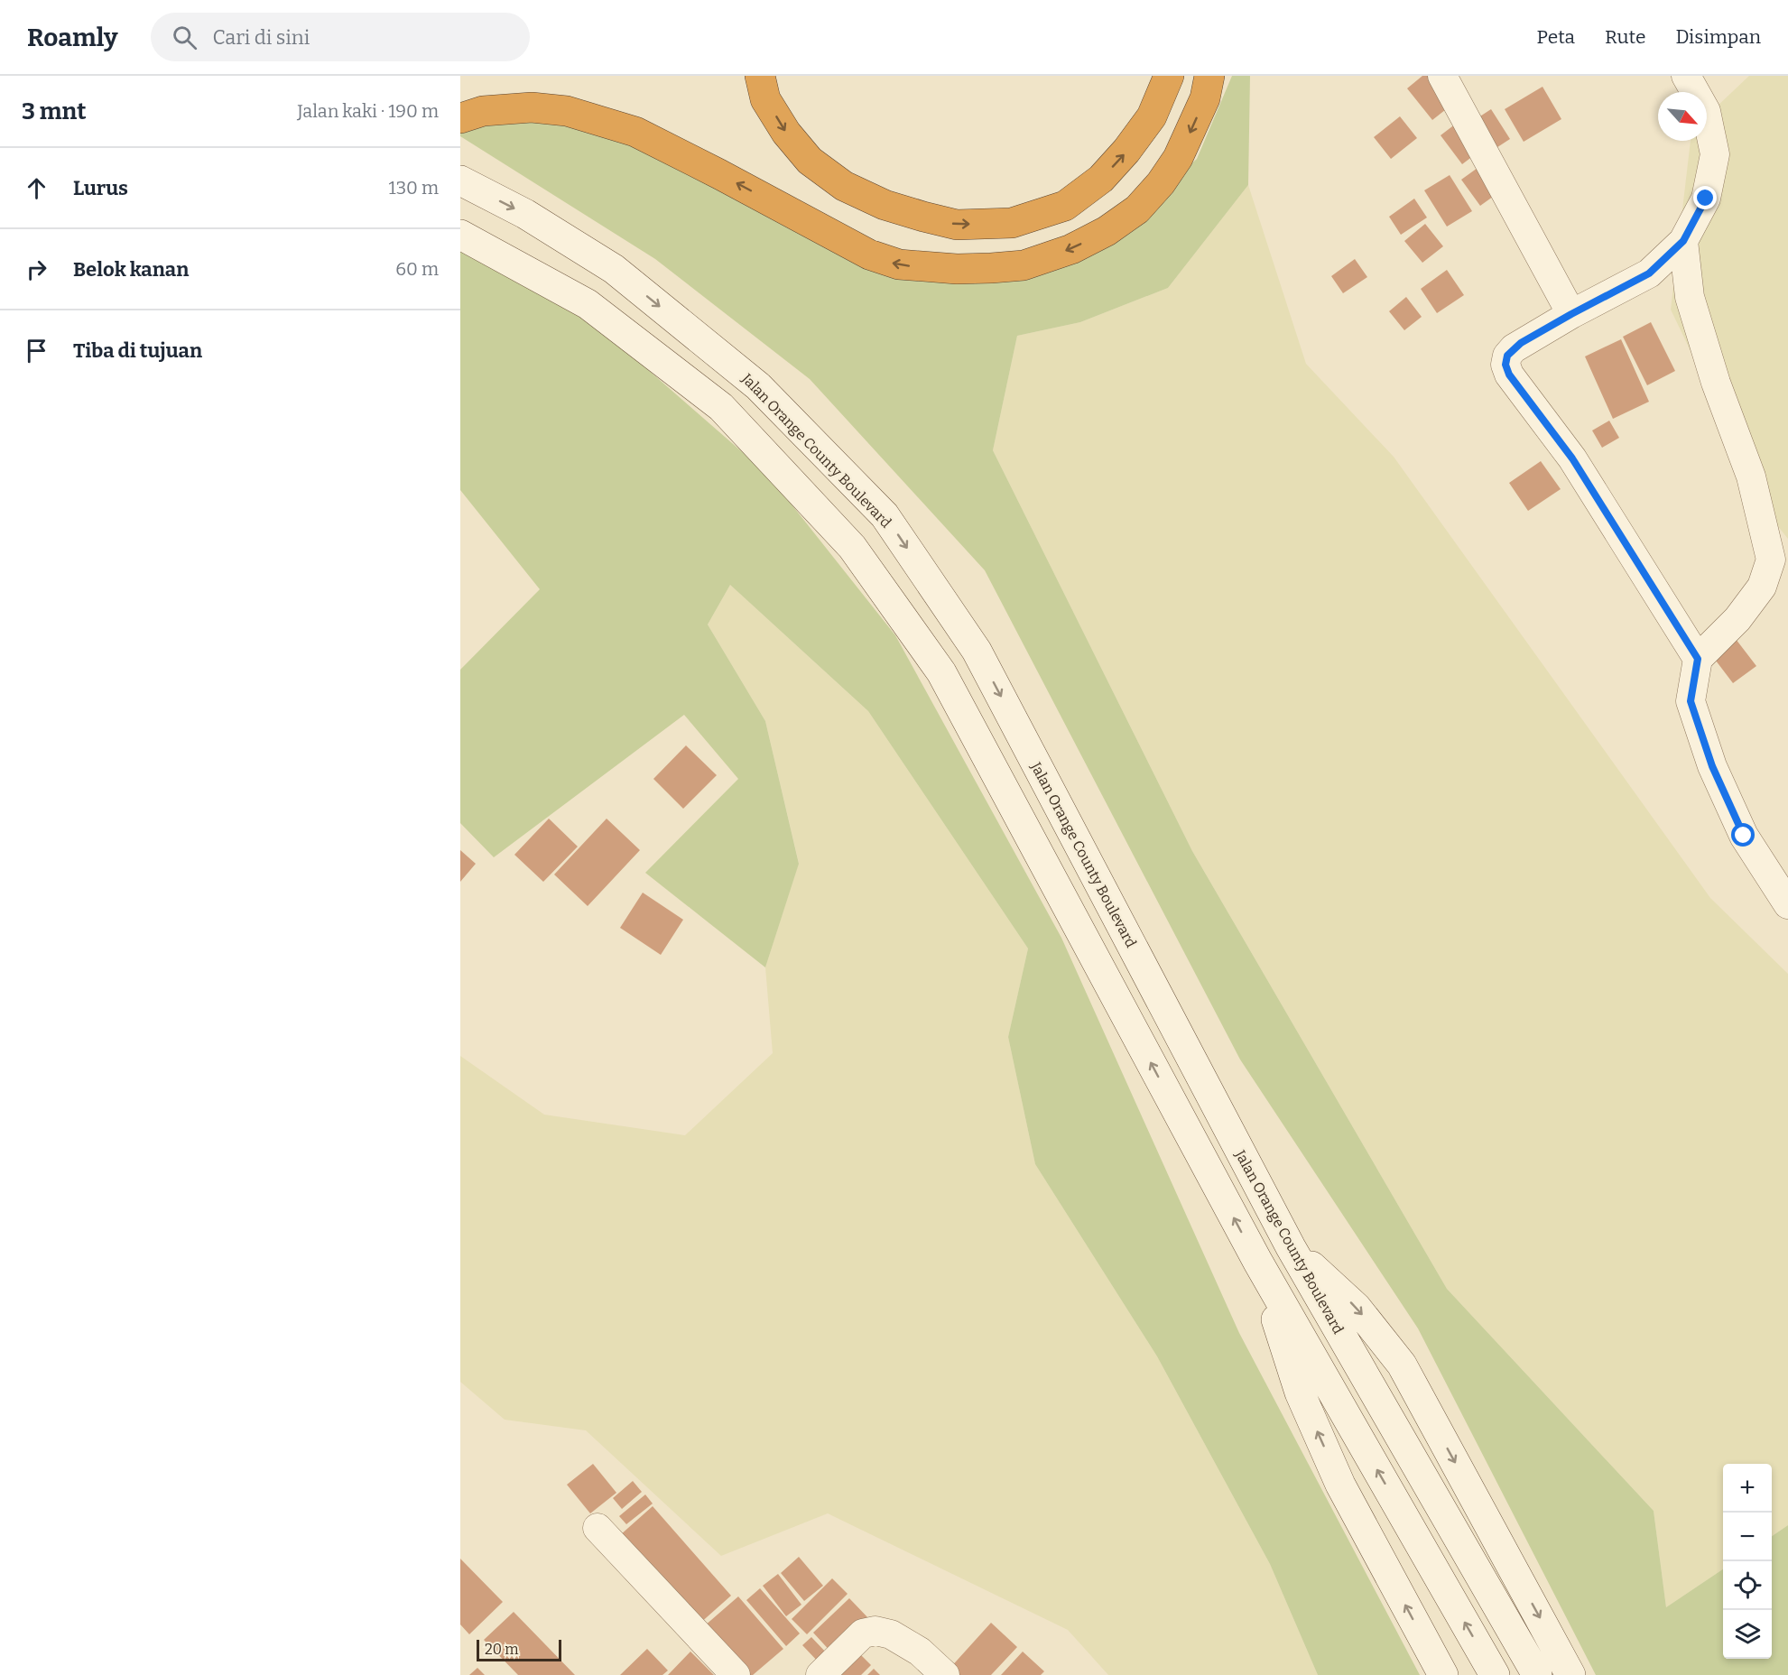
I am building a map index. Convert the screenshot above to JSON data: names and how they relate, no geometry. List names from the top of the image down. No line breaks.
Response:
{"streets":{"main road":["Jalan Orange County Boulevard"]},"scale_bar":"20 m","north":"bottom right","page":{"header":"Roamly","search":"Cari di sini","nav":["Peta","Rute","Disimpan"],"heading":["3 mnt","Jalan kaki · 190 m"],"list":[["Lurus","130 m"],["Belok kanan","60 m"],"Tiba di tujuan"],"map_buttons":["+","−"],"scale":"20 m"}}
